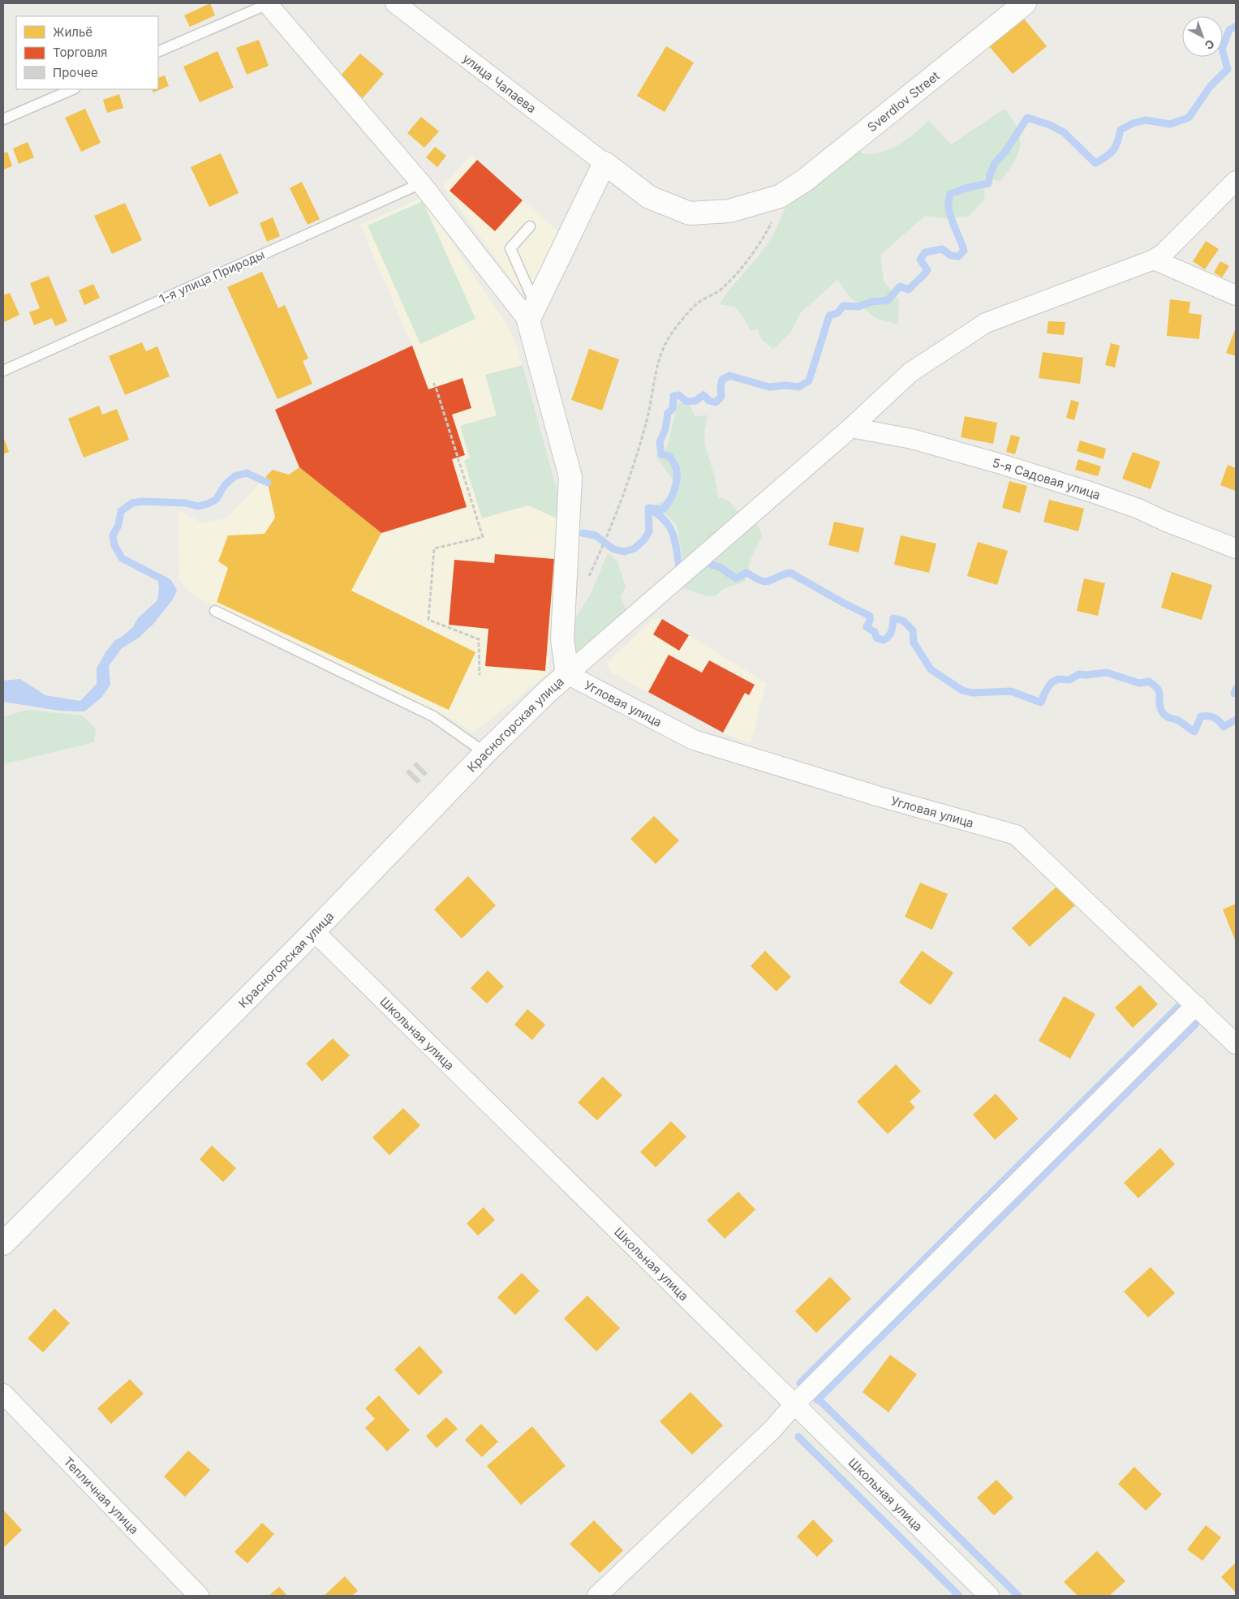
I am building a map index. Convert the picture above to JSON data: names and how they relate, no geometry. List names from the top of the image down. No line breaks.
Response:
{"streets":{"street":["улица Чапаева","Sverdlov Street","5-я Садовая улица","Угловая улица","Красногорская улица","Школьная улица","Тепличная улица"],"lane":["1-я улица Природы"]},"crossings":[["улица Чапаева","Sverdlov Street"],["Угловая улица","Красногорская улица"],["Красногорская улица","Школьная улица"]],"legend":["Жильё","Торговля","Прочее"],"north":"bottom right"}
